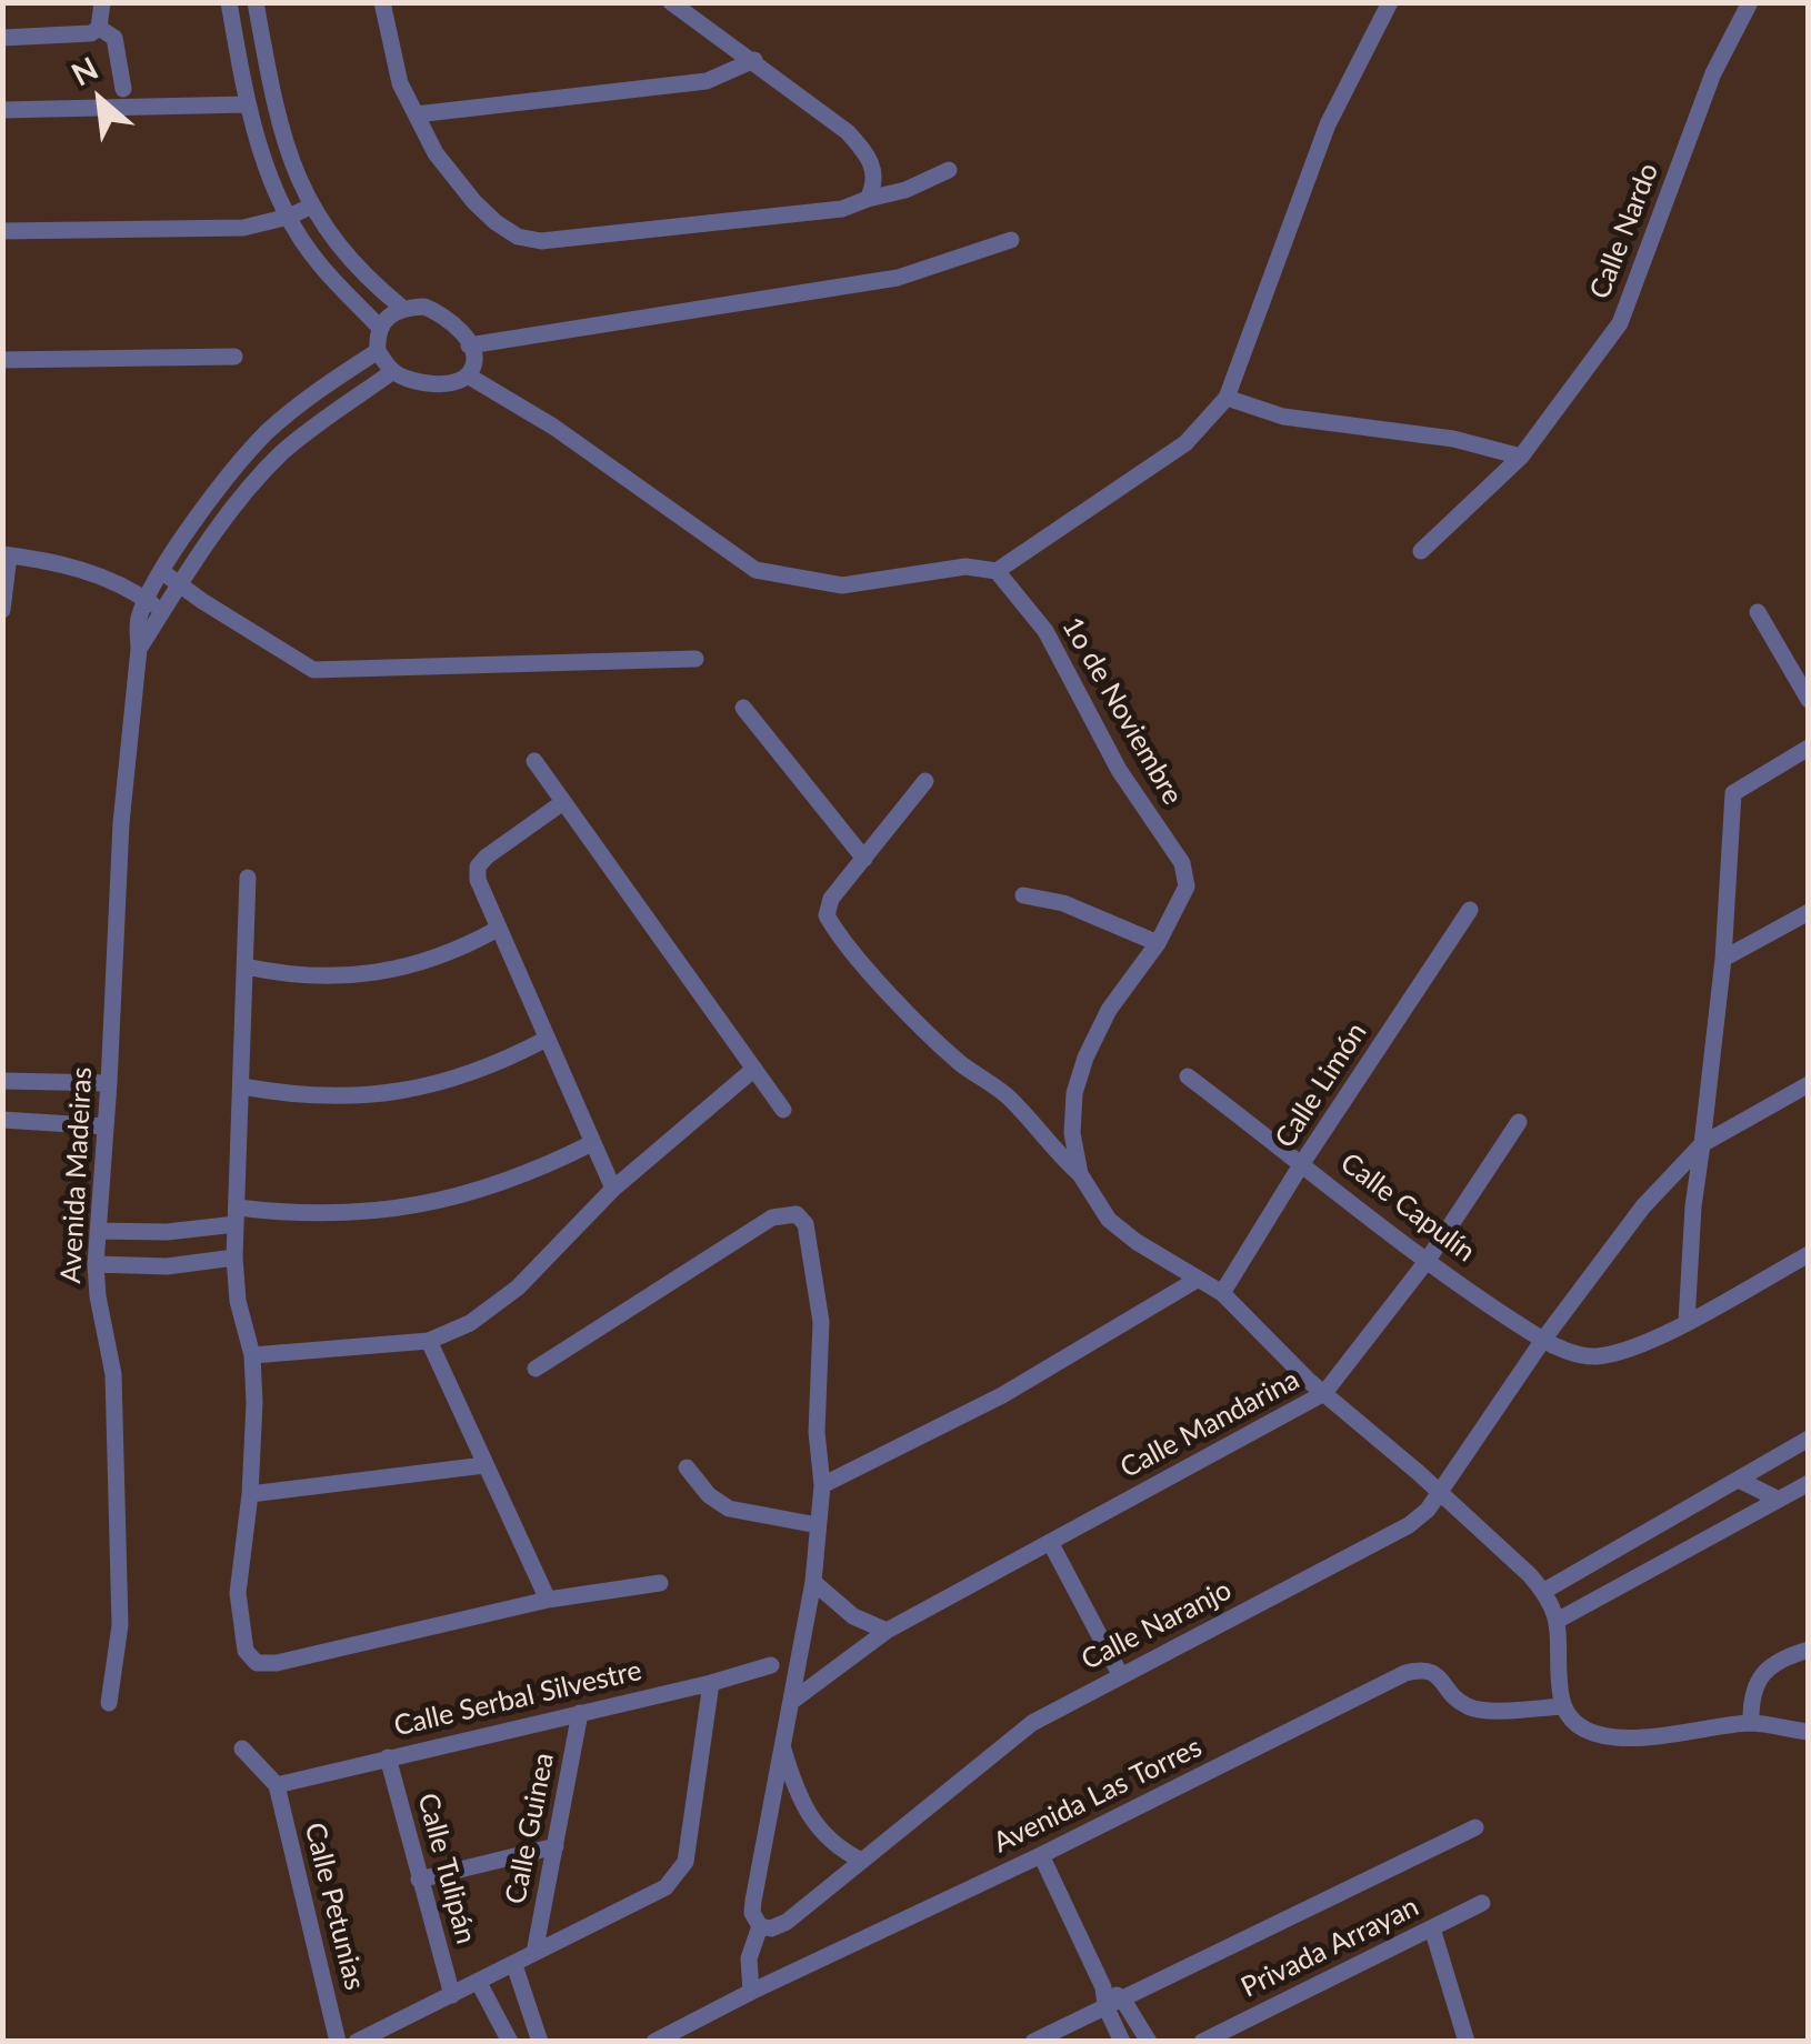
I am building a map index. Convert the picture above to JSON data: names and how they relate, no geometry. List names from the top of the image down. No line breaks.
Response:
{"streets":{"street":["Calle Nardo","1o de Noviembre","Calle Limón","Avenida Madeiras","Calle Capulín","Calle Mandarina","Calle Naranjo","Calle Serbal Silvestre","Avenida Las Torres","Calle Guinea","Calle Tulipán","Calle Petunias","Privada Arrayan"]},"crossings":[["1o de Noviembre","Calle Limón"],["1o de Noviembre","Calle Mandarina"],["1o de Noviembre","Calle Naranjo"],["1o de Noviembre","Avenida Las Torres"],["Calle Limón","Calle Capulín"],["Calle Capulín","Calle Mandarina"],["Calle Capulín","Calle Naranjo"],["Calle Serbal Silvestre","Calle Guinea"],["Calle Serbal Silvestre","Calle Tulipán"],["Calle Serbal Silvestre","Calle Petunias"]],"north":"top left"}
